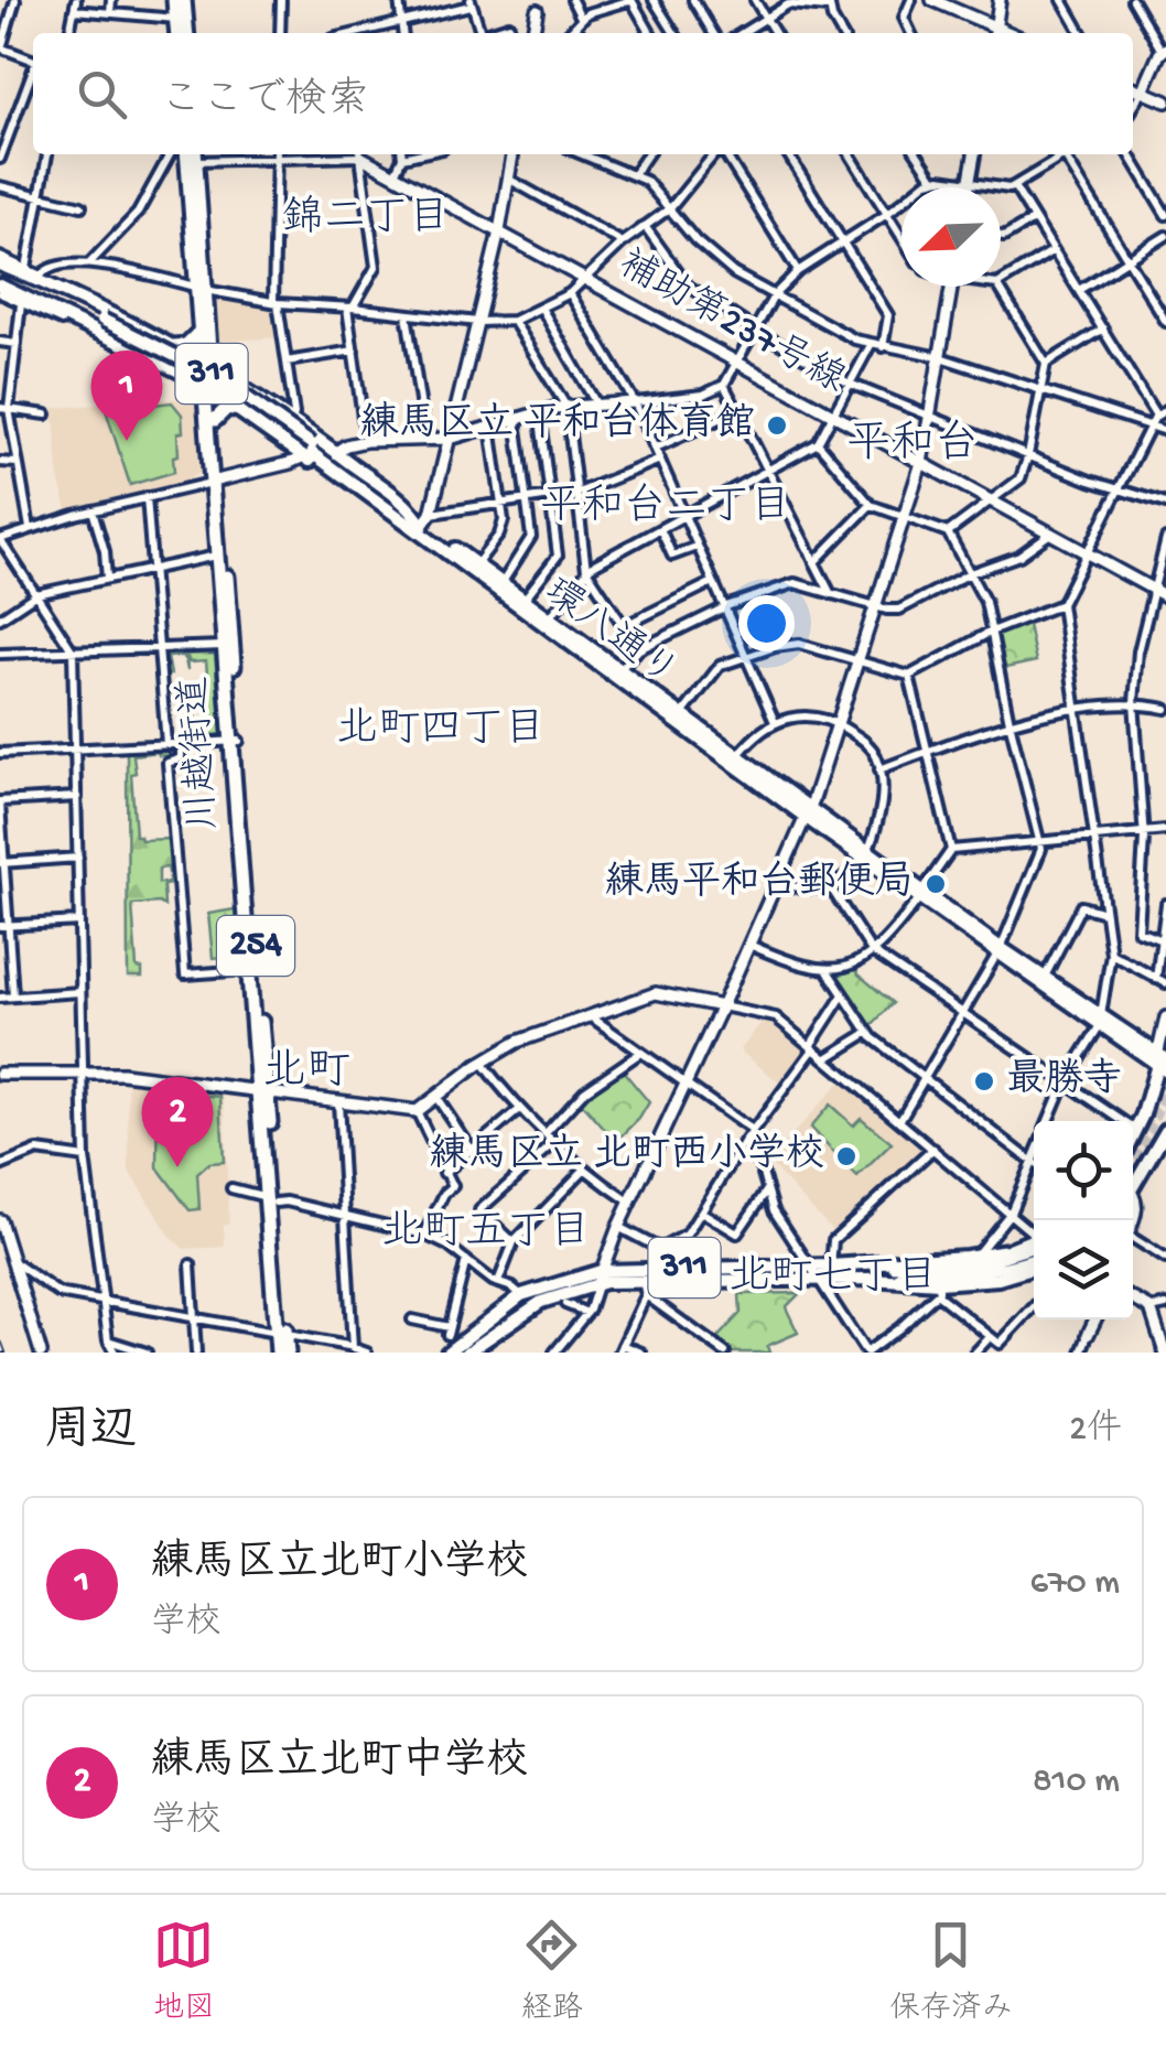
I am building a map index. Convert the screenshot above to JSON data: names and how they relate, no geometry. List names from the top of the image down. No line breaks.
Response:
{"streets":{"highway":["川越街道","254"],"main road":["311","環八通り"],"street":["補助第237号線"]},"districts":["錦二丁目","平和台","平和台二丁目","北町四丁目","北町","北町五丁目","北町七丁目"],"places":["練馬区立 平和台体育館","練馬平和台郵便局","最勝寺","練馬区立 北町西小学校"],"north":"bottom left","page":{"search":"ここで検索","pins":["1","2"],"heading":["周辺","2件"],"list":[{"mark":"1","name":"練馬区立北町小学校","note":"学校","value":"670 m"},{"mark":"2","name":"練馬区立北町中学校","note":"学校","value":"810 m"}],"nav":["地図","経路","保存済み"]}}
